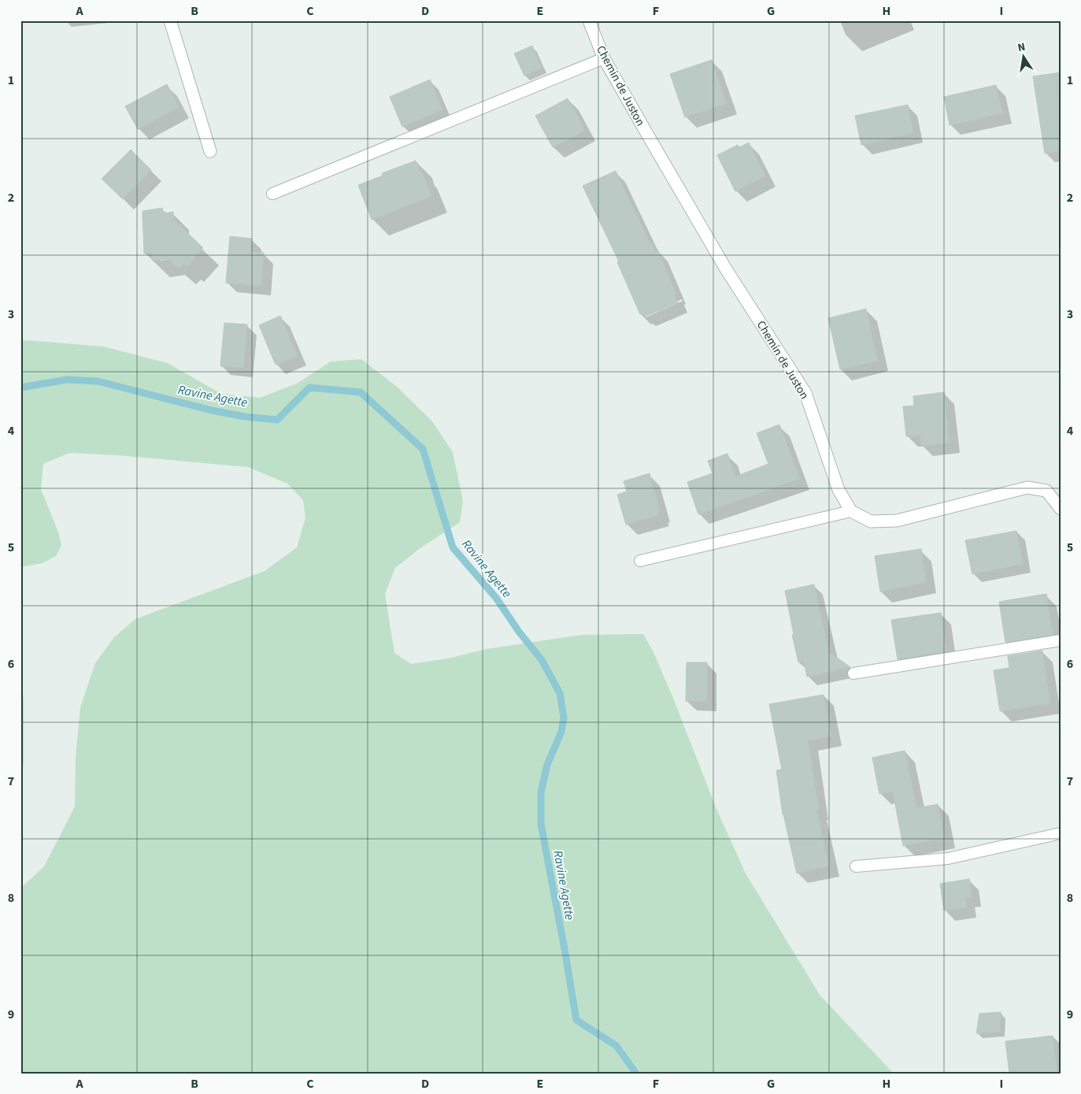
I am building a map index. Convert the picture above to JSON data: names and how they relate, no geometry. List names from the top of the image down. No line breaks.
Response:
{"streets":{"street":["Chemin de Juston"]},"water":["Ravine Agette"],"north":"top","grid":{"columns":["A","B","C","D","E","F","G","H","I"],"rows":["1","2","3","4","5","6","7","8","9"]}}
